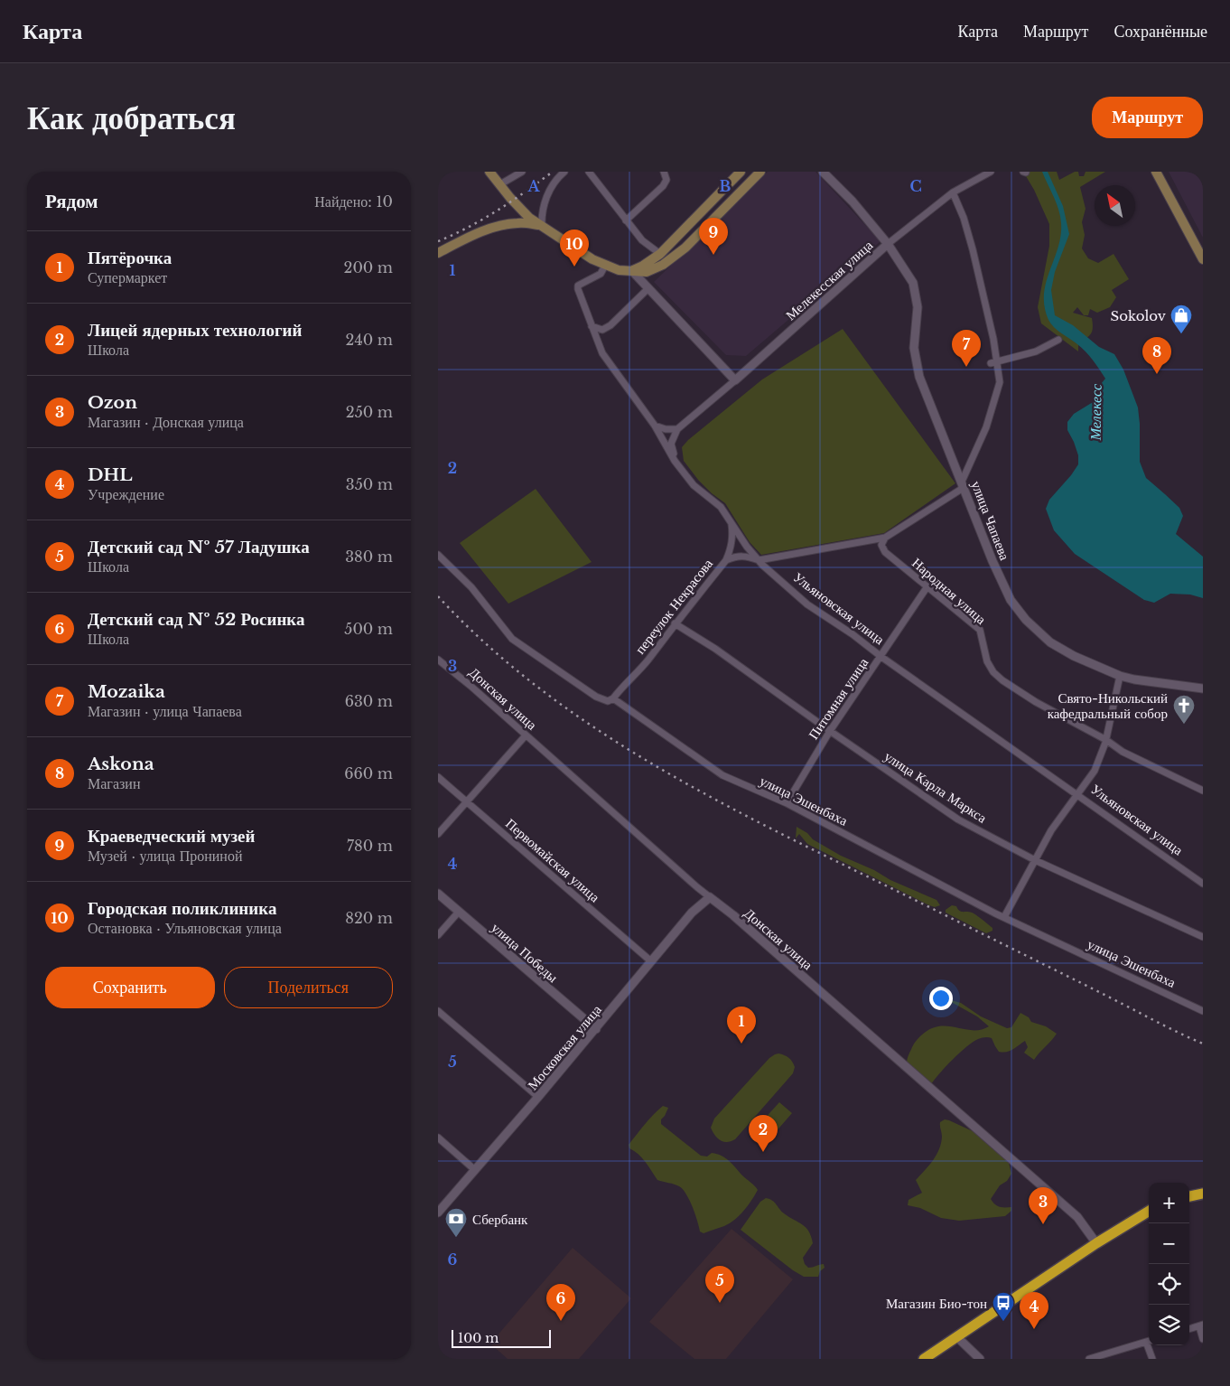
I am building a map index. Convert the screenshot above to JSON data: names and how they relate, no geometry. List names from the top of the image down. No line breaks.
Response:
{"streets":{"street":["Мелекесская улица","улица Чапаева","Народная улица","переулок Некрасова","Ульяновская улица","Донская улица","Питомная улица","улица Карла Маркса","улица Эшенбаха","Первомайская улица","улица Победы","Московская улица"]},"crossings":[["Мелекесская улица","улица Чапаева"],["Народная улица","Питомная улица"],["переулок Некрасова","Ульяновская улица"],["переулок Некрасова","улица Карла Маркса"],["переулок Некрасова","улица Эшенбаха"],["Ульяновская улица","Питомная улица"],["Донская улица","Московская улица"],["Питомная улица","улица Карла Маркса"],["Питомная улица","улица Эшенбаха"],["Первомайская улица","Московская улица"],["улица Победы","Московская улица"]],"water":["Мелекесс"],"places":{"shop":["Sokolov"],"church":["Свято-Никольский кафедральный собор"],"bank":["Сбербанк"],"bus stop":["Магазин Био-тон"]},"scale_bar":"100 m","north":"top left","page":{"header":"Карта","nav":["Карта","Маршрут","Сохранённые"],"buttons":["Маршрут",["Сохранить","Поделиться"]],"title":"Как добраться","heading":["Рядом","Найдено: 10"],"pins":["9","10","7","8","1","2","3","5","6","4"],"list":[{"mark":"1","name":"Пятёрочка","note":"Супермаркет","value":"200 m"},{"mark":"2","name":"Лицей ядерных технологий","note":"Школа","value":"240 m"},{"mark":"3","name":"Ozon","note":"Магазин · Донская улица","value":"250 m"},{"mark":"4","name":"DHL","note":"Учреждение","value":"350 m"},{"mark":"5","name":"Детский сад № 57 Ладушка","note":"Школа","value":"380 m"},{"mark":"6","name":"Детский сад № 52 Росинка","note":"Школа","value":"500 m"},{"mark":"7","name":"Mozaika","note":"Магазин · улица Чапаева","value":"630 m"},{"mark":"8","name":"Askona","note":"Магазин","value":"660 m"},{"mark":"9","name":"Краеведческий музей","note":"Музей · улица Прониной","value":"780 m"},{"mark":"10","name":"Городская поликлиника","note":"Остановка · Ульяновская улица","value":"820 m"}],"map_buttons":["+","−"],"scale":"100 m"},"grid":{"columns":["A","B","C"],"rows":["1","2","3","4","5","6"]}}
